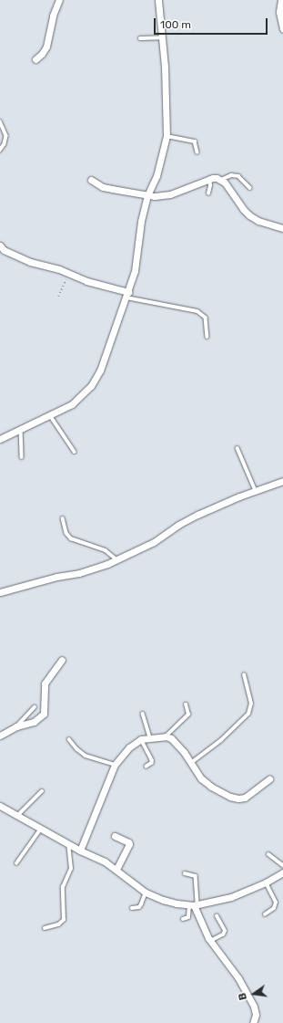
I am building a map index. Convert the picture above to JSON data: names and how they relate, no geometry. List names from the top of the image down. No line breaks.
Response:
{"scale_bar":"100 m","north":"left"}
